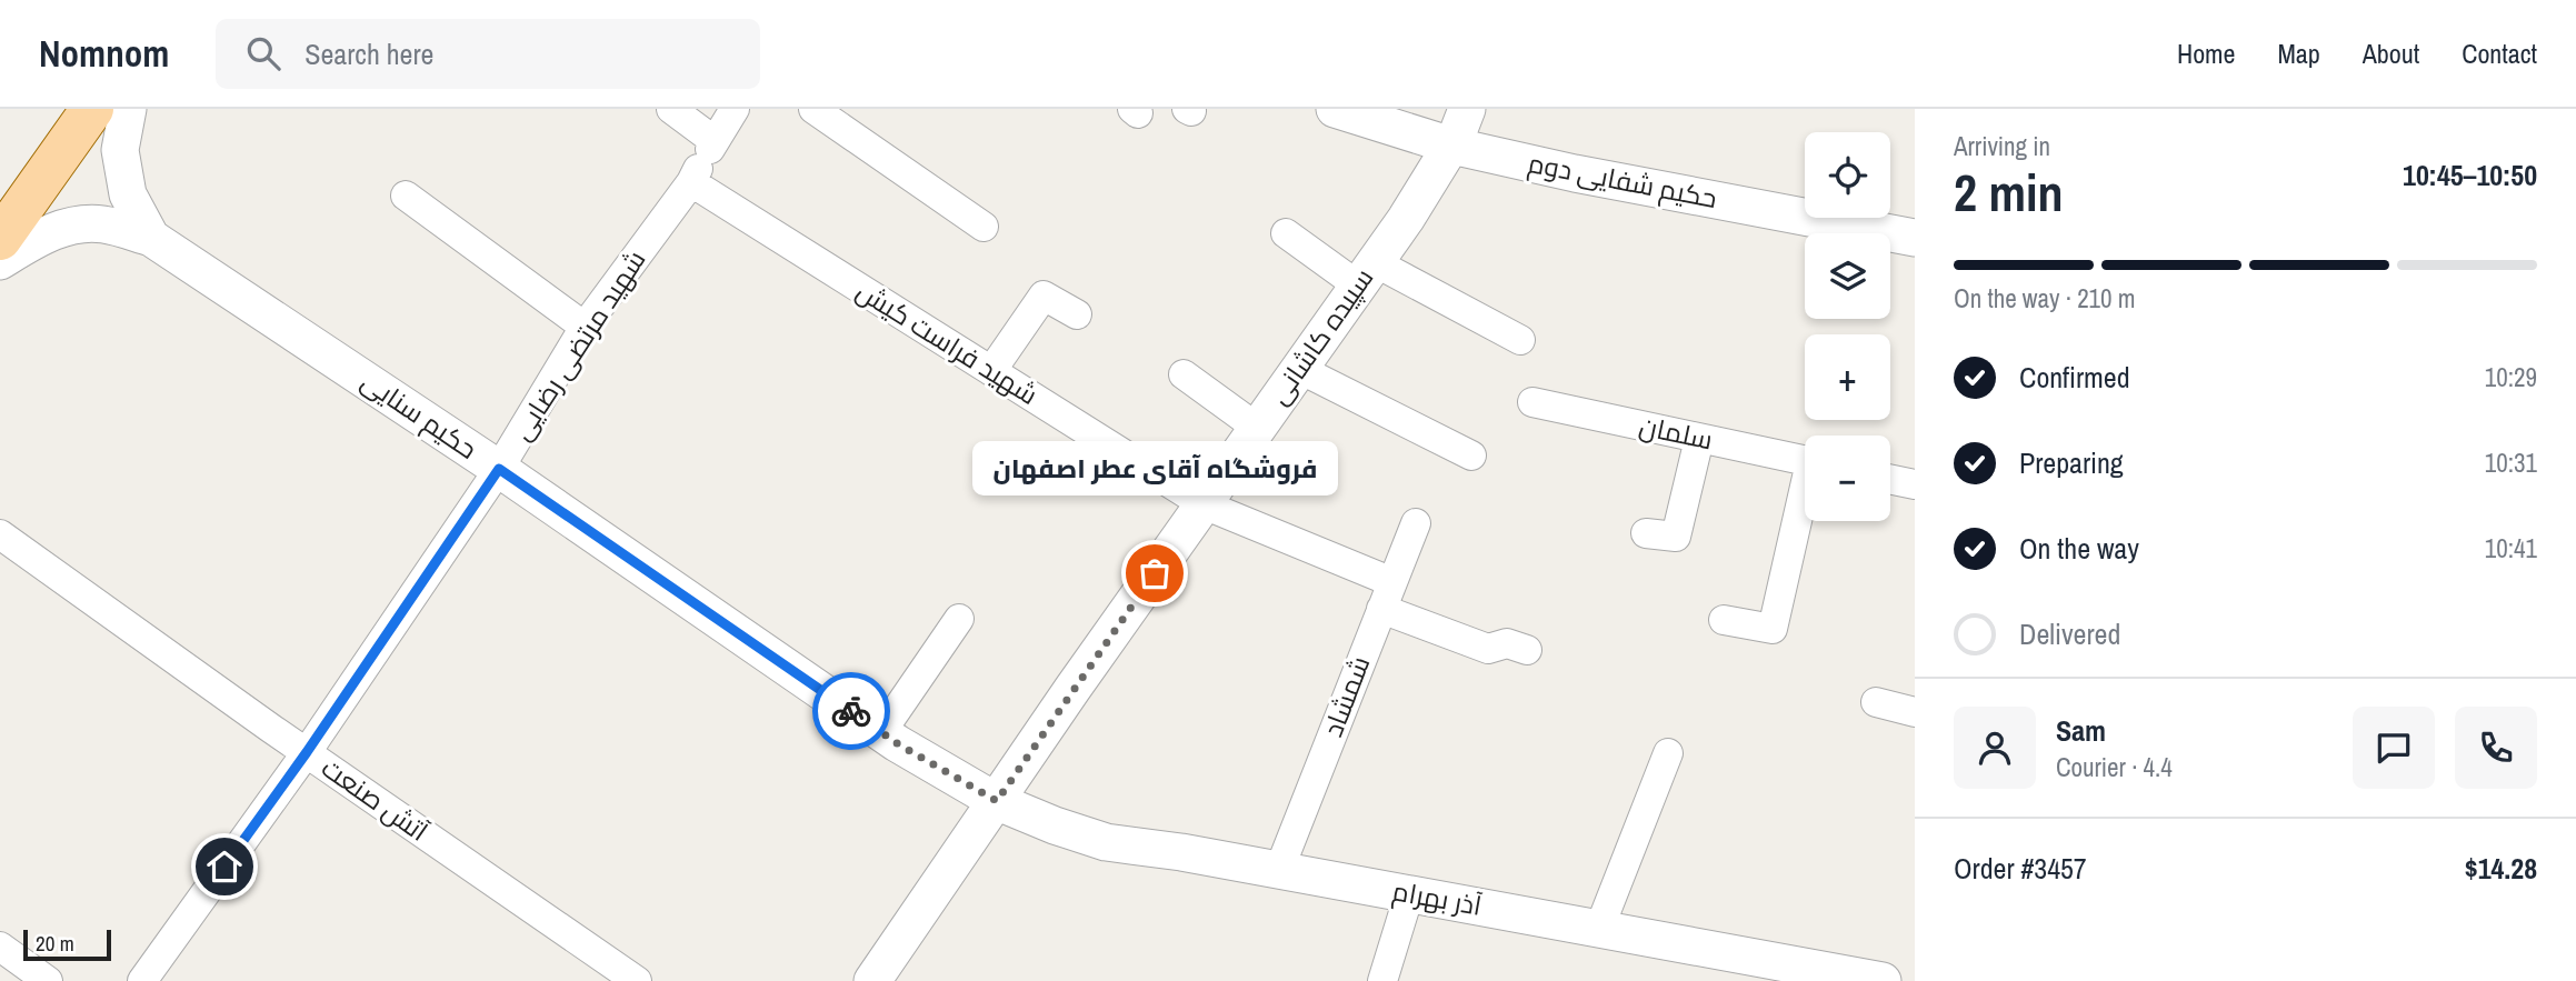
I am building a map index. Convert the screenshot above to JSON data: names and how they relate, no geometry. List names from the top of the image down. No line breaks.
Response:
{"streets":{"street":["حکیم شفایی دوم","سپیده کاشانی","شهید فراست کیش","شهید مرتضی رضایی","حکیم سنایی","سلمان","شمشاد","آتش صنعت","آذر بهرام"]},"crossings":[["حکیم شفایی دوم","سپیده کاشانی"],["سپیده کاشانی","شهید فراست کیش"],["سپیده کاشانی","حکیم سنایی"],["سپیده کاشانی","آذر بهرام"],["شهید فراست کیش","شهید مرتضی رضایی"],["شهید فراست کیش","شمشاد"],["شهید مرتضی رضایی","حکیم سنایی"],["شهید مرتضی رضایی","آتش صنعت"],["حکیم سنایی","آذر بهرام"],["شمشاد","آذر بهرام"]],"places":["فروشگاه آقای عطر اصفهان"],"scale_bar":"20 m","page":{"header":"Nomnom","search":"Search here","nav":["Home","Map","About","Contact"],"heading":["2 min","Arriving in","10:45–10:50"],"panel":["Sam","Courier · 4.4","Order #3457","$14.28"],"map_buttons":["+","−"],"bar":"On the way · 210 m","list":[["Confirmed","10:29"],["Preparing","10:31"],["On the way","10:41"],"Delivered"],"bubble":"فروشگاه آقای عطر اصفهان","scale":"20 m"}}
